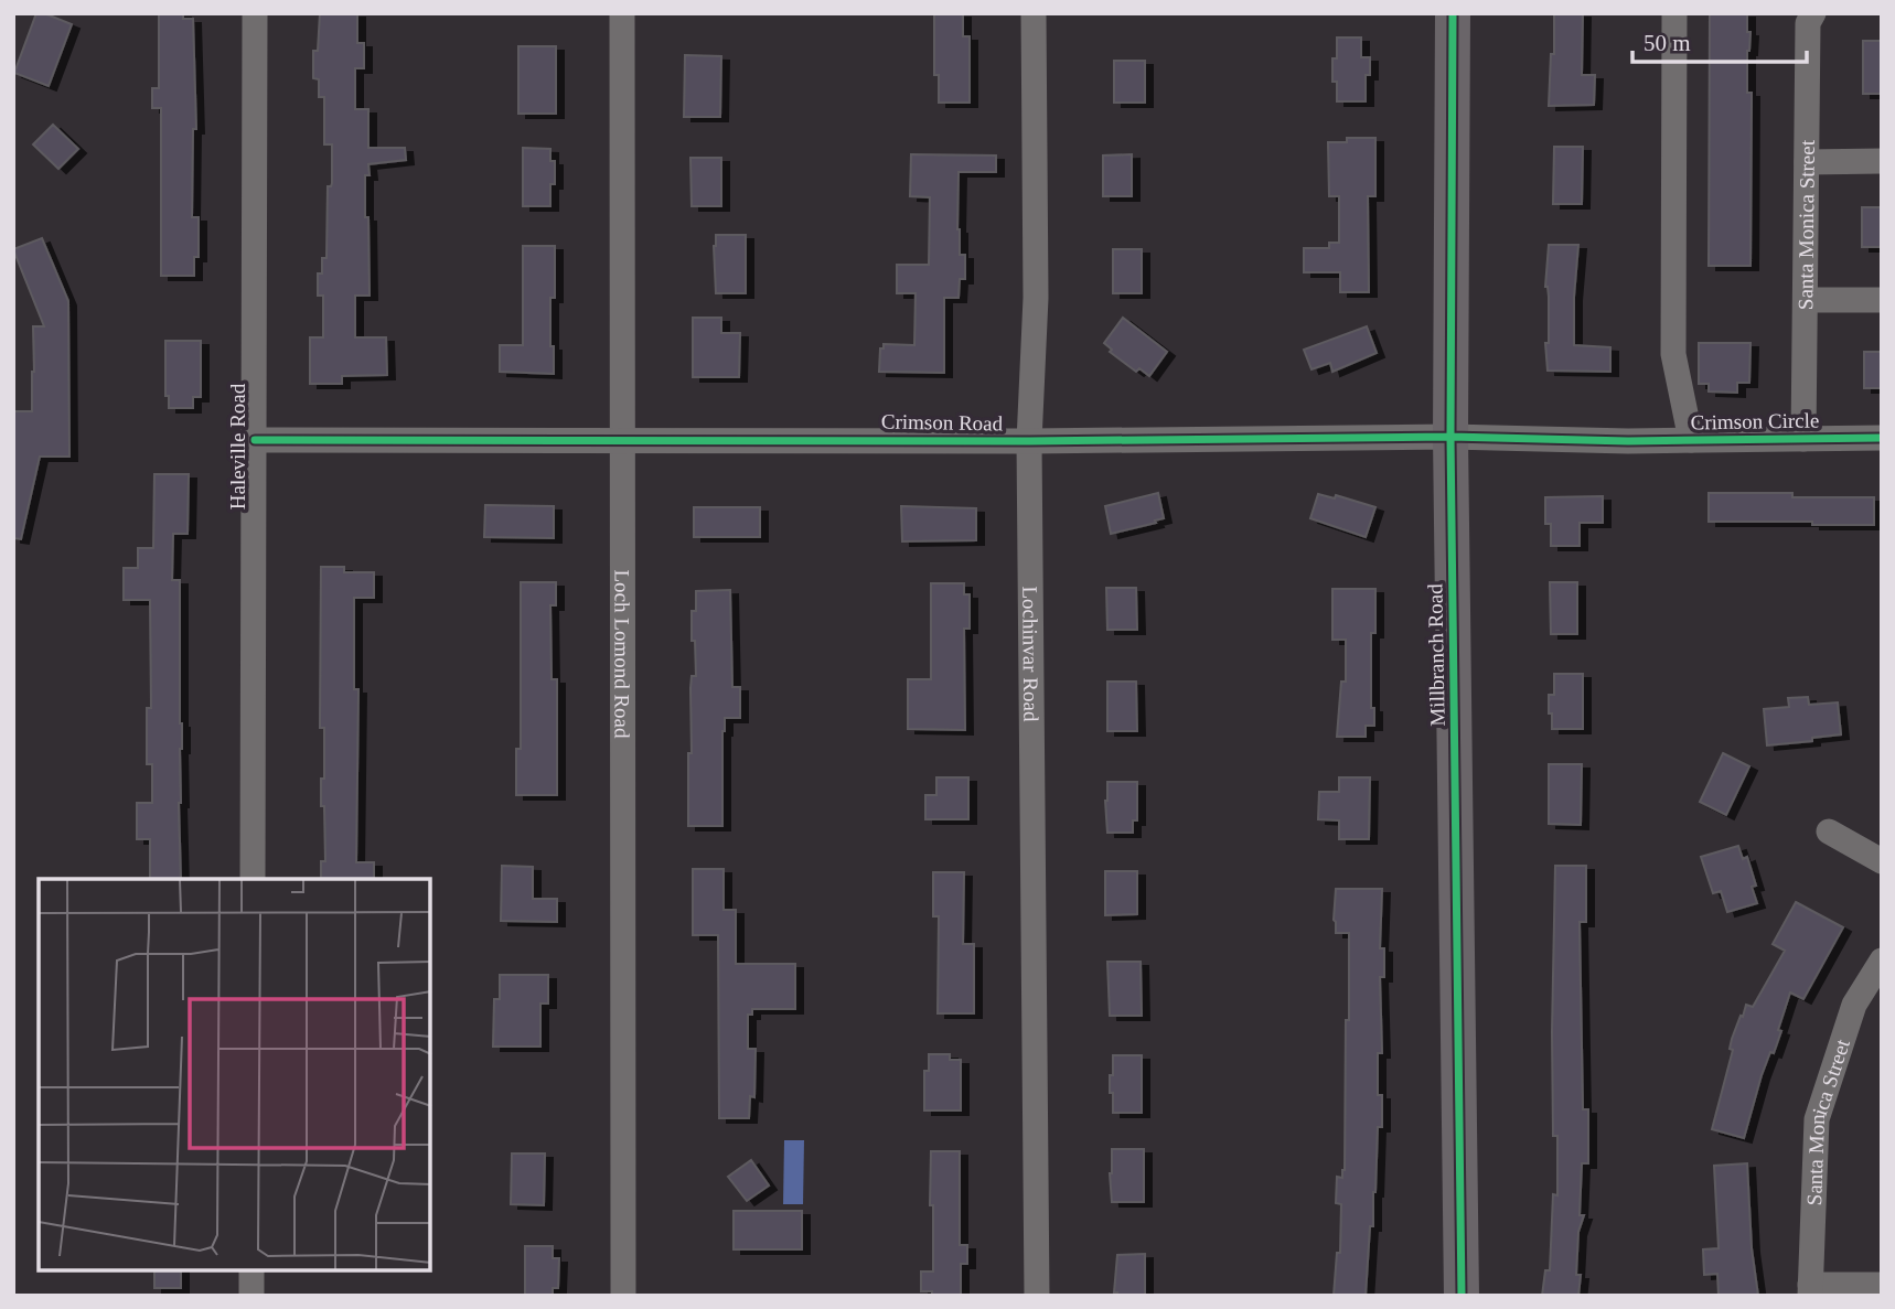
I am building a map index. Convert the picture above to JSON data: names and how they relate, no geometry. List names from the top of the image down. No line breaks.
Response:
{"streets":{"main road":["Millbranch Road"],"street":["Santa Monica Street","Crimson Circle","Crimson Road","Haleville Road","Lochinvar Road","Loch Lomond Road"]},"crossings":[["Santa Monica Street","Crimson Circle"],["Crimson Circle","Crimson Road"],["Crimson Road","Haleville Road"],["Crimson Road","Lochinvar Road"],["Crimson Road","Loch Lomond Road"],["Crimson Road","Millbranch Road"]],"scale_bar":"50 m"}
